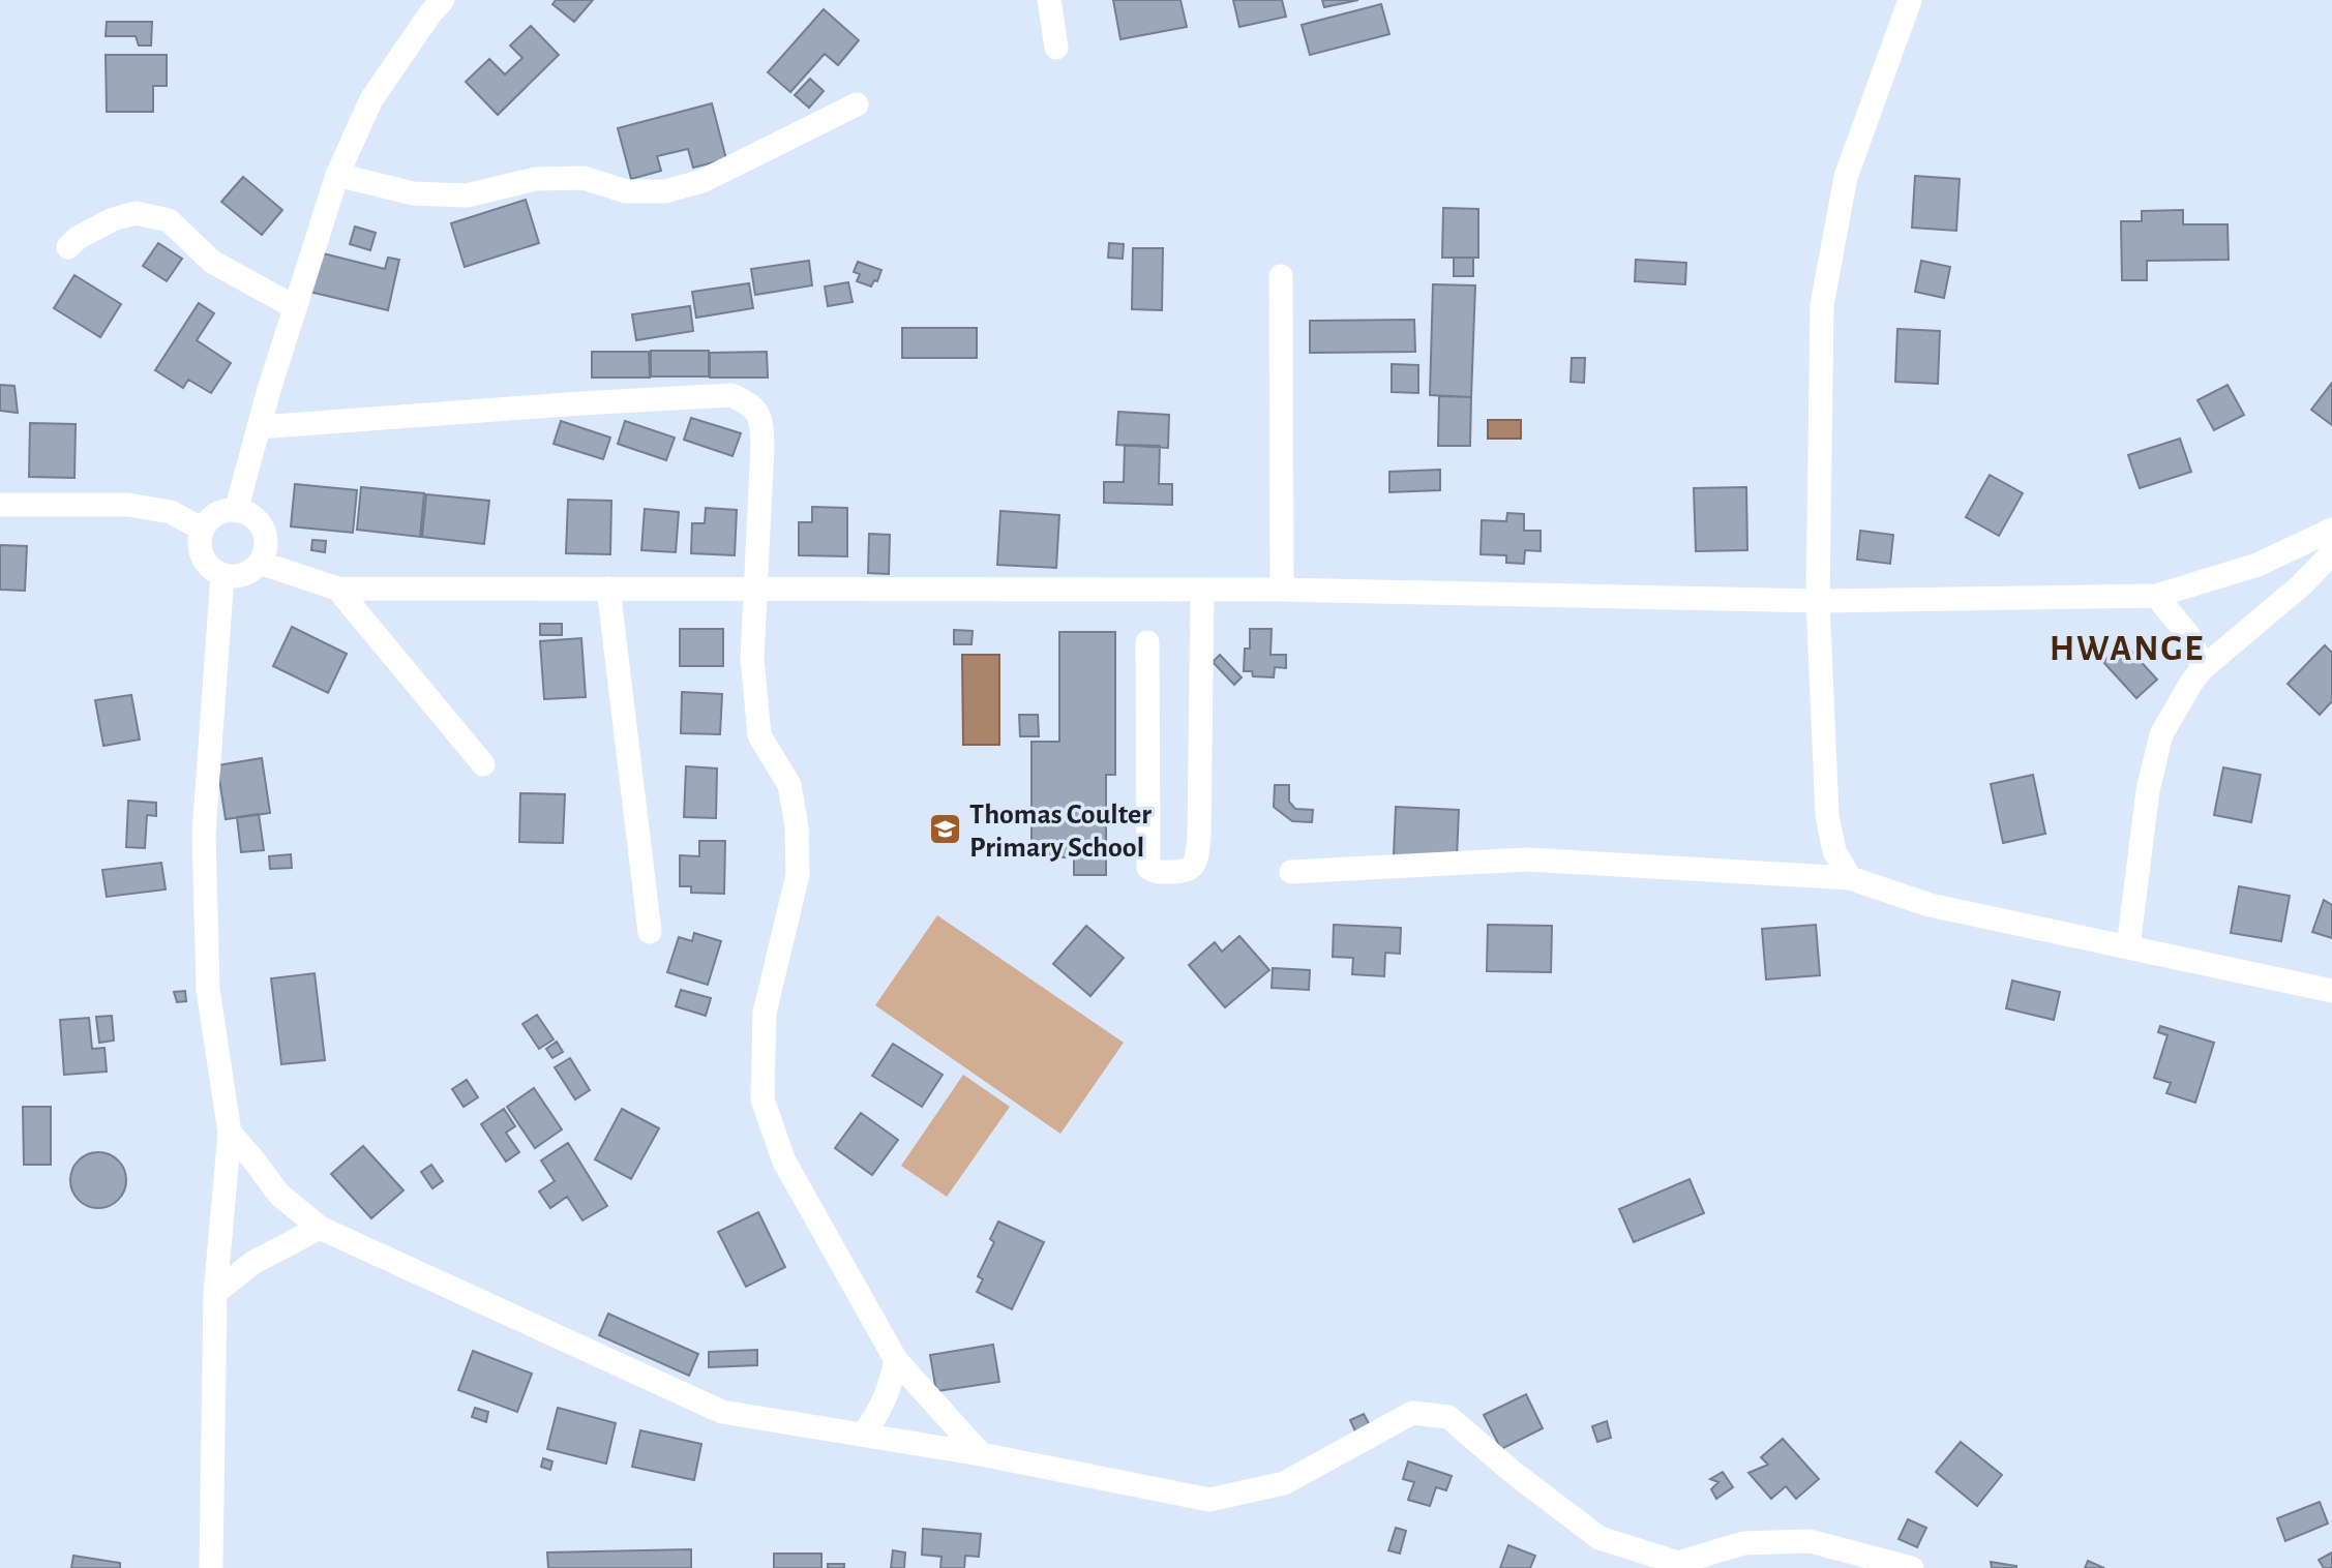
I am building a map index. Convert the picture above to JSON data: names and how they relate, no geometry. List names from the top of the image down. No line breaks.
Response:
{"districts":["HWANGE"],"places":{"school or university":["Thomas Coulter Primary School"]}}
